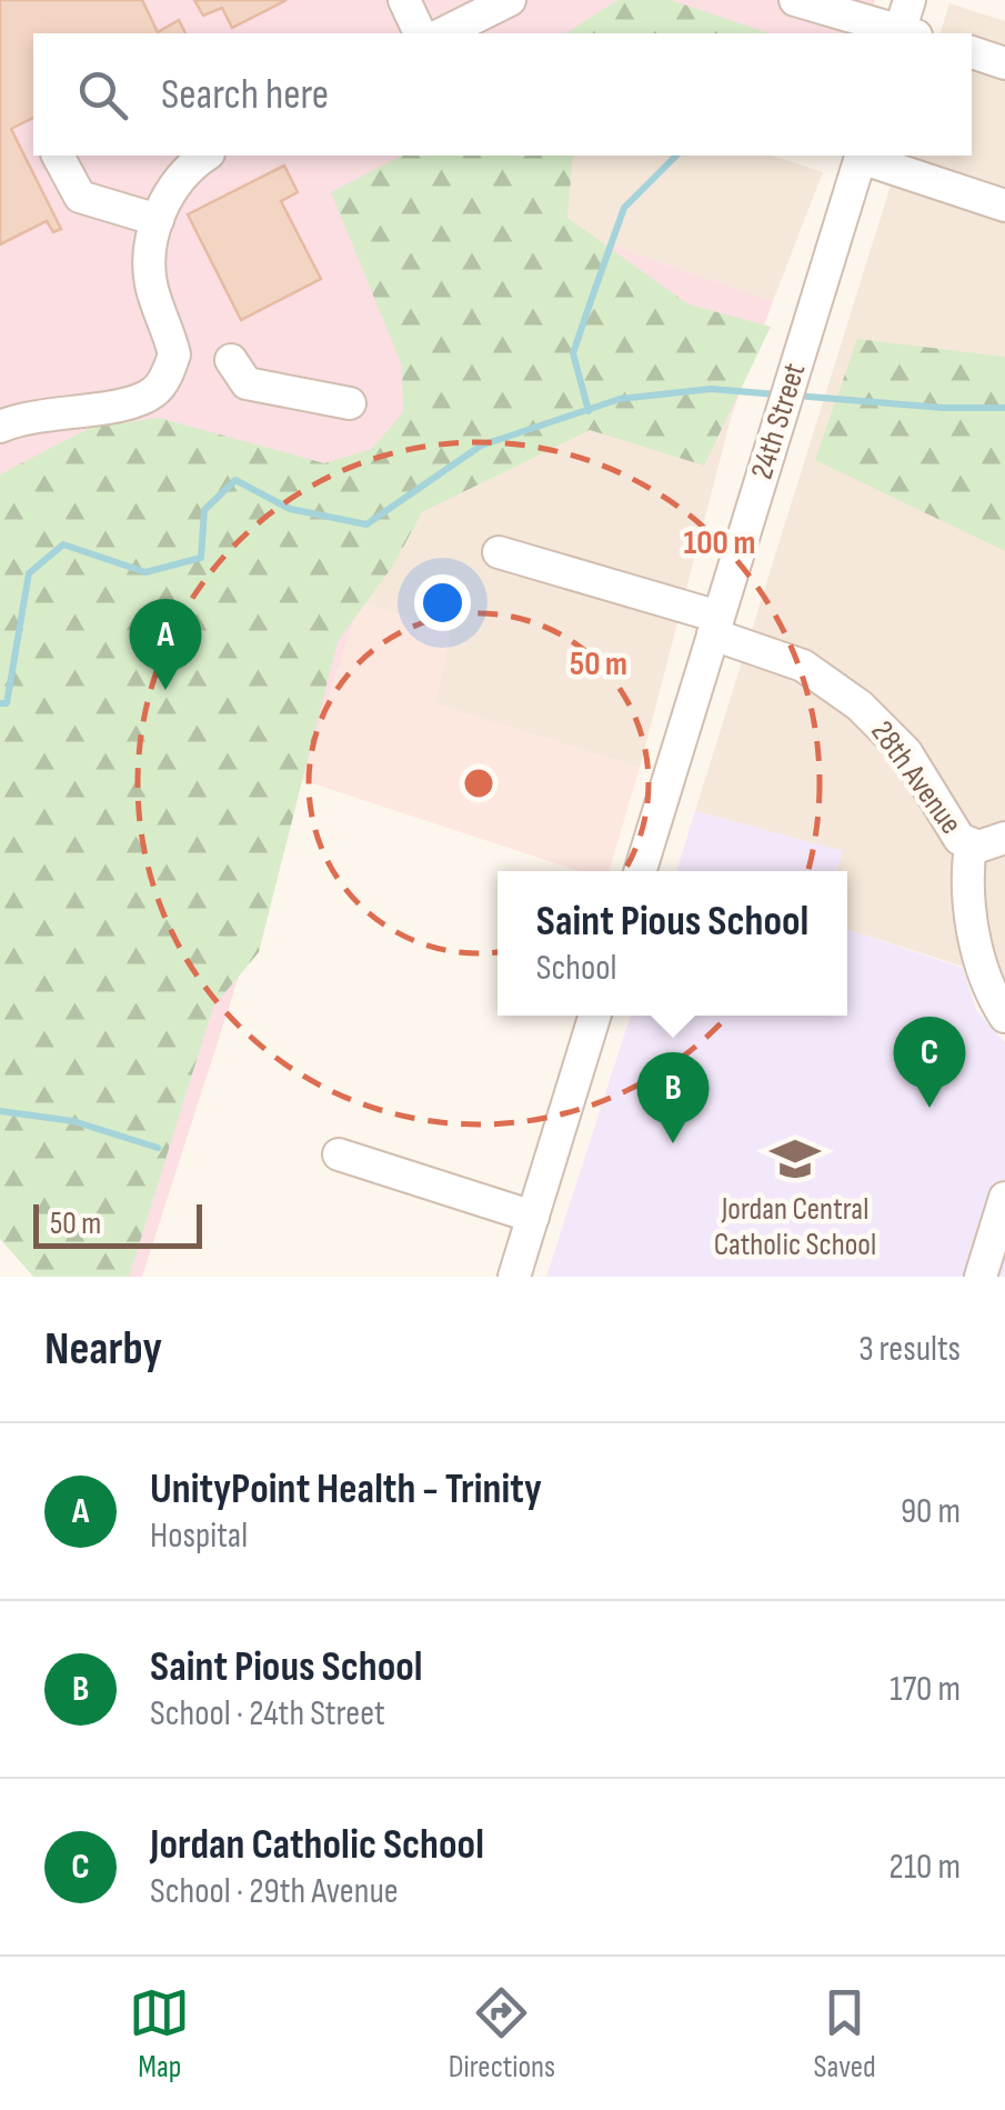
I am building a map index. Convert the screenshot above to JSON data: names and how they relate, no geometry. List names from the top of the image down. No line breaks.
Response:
{"streets":{"street":["24th Street","28th Avenue"]},"crossings":[["24th Street","28th Avenue"]],"places":{"school or university":["Jordan Central Catholic School"]},"scale_bar":"50 m","page":{"search":"Search here","pins":["A","C","B"],"popup":["Saint Pious School","School"],"scale":"50 m","heading":["Nearby","3 results"],"list":[{"mark":"A","name":"UnityPoint Health - Trinity","note":"Hospital","value":"90 m"},{"mark":"B","name":"Saint Pious School","note":"School · 24th Street","value":"170 m"},{"mark":"C","name":"Jordan Catholic School","note":"School · 29th Avenue","value":"210 m"}],"nav":["Map","Directions","Saved"]},"rings":["100 m","50 m"]}
